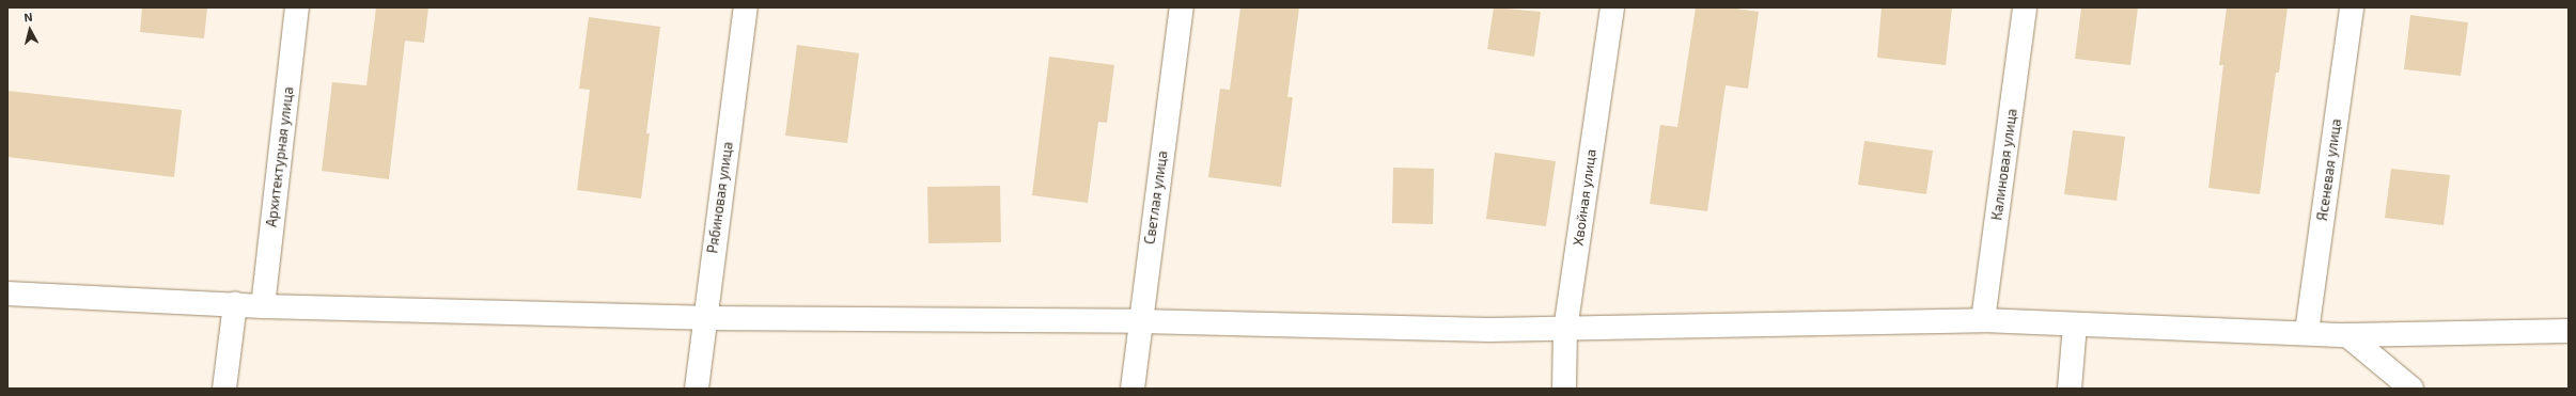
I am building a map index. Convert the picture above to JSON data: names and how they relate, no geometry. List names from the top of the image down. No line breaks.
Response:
{"streets":{"street":["Архитектурная улица","Калиновая улица","Ясеневая улица","Рябиновая улица","Светлая улица","Хвойная улица"]},"north":"top"}
